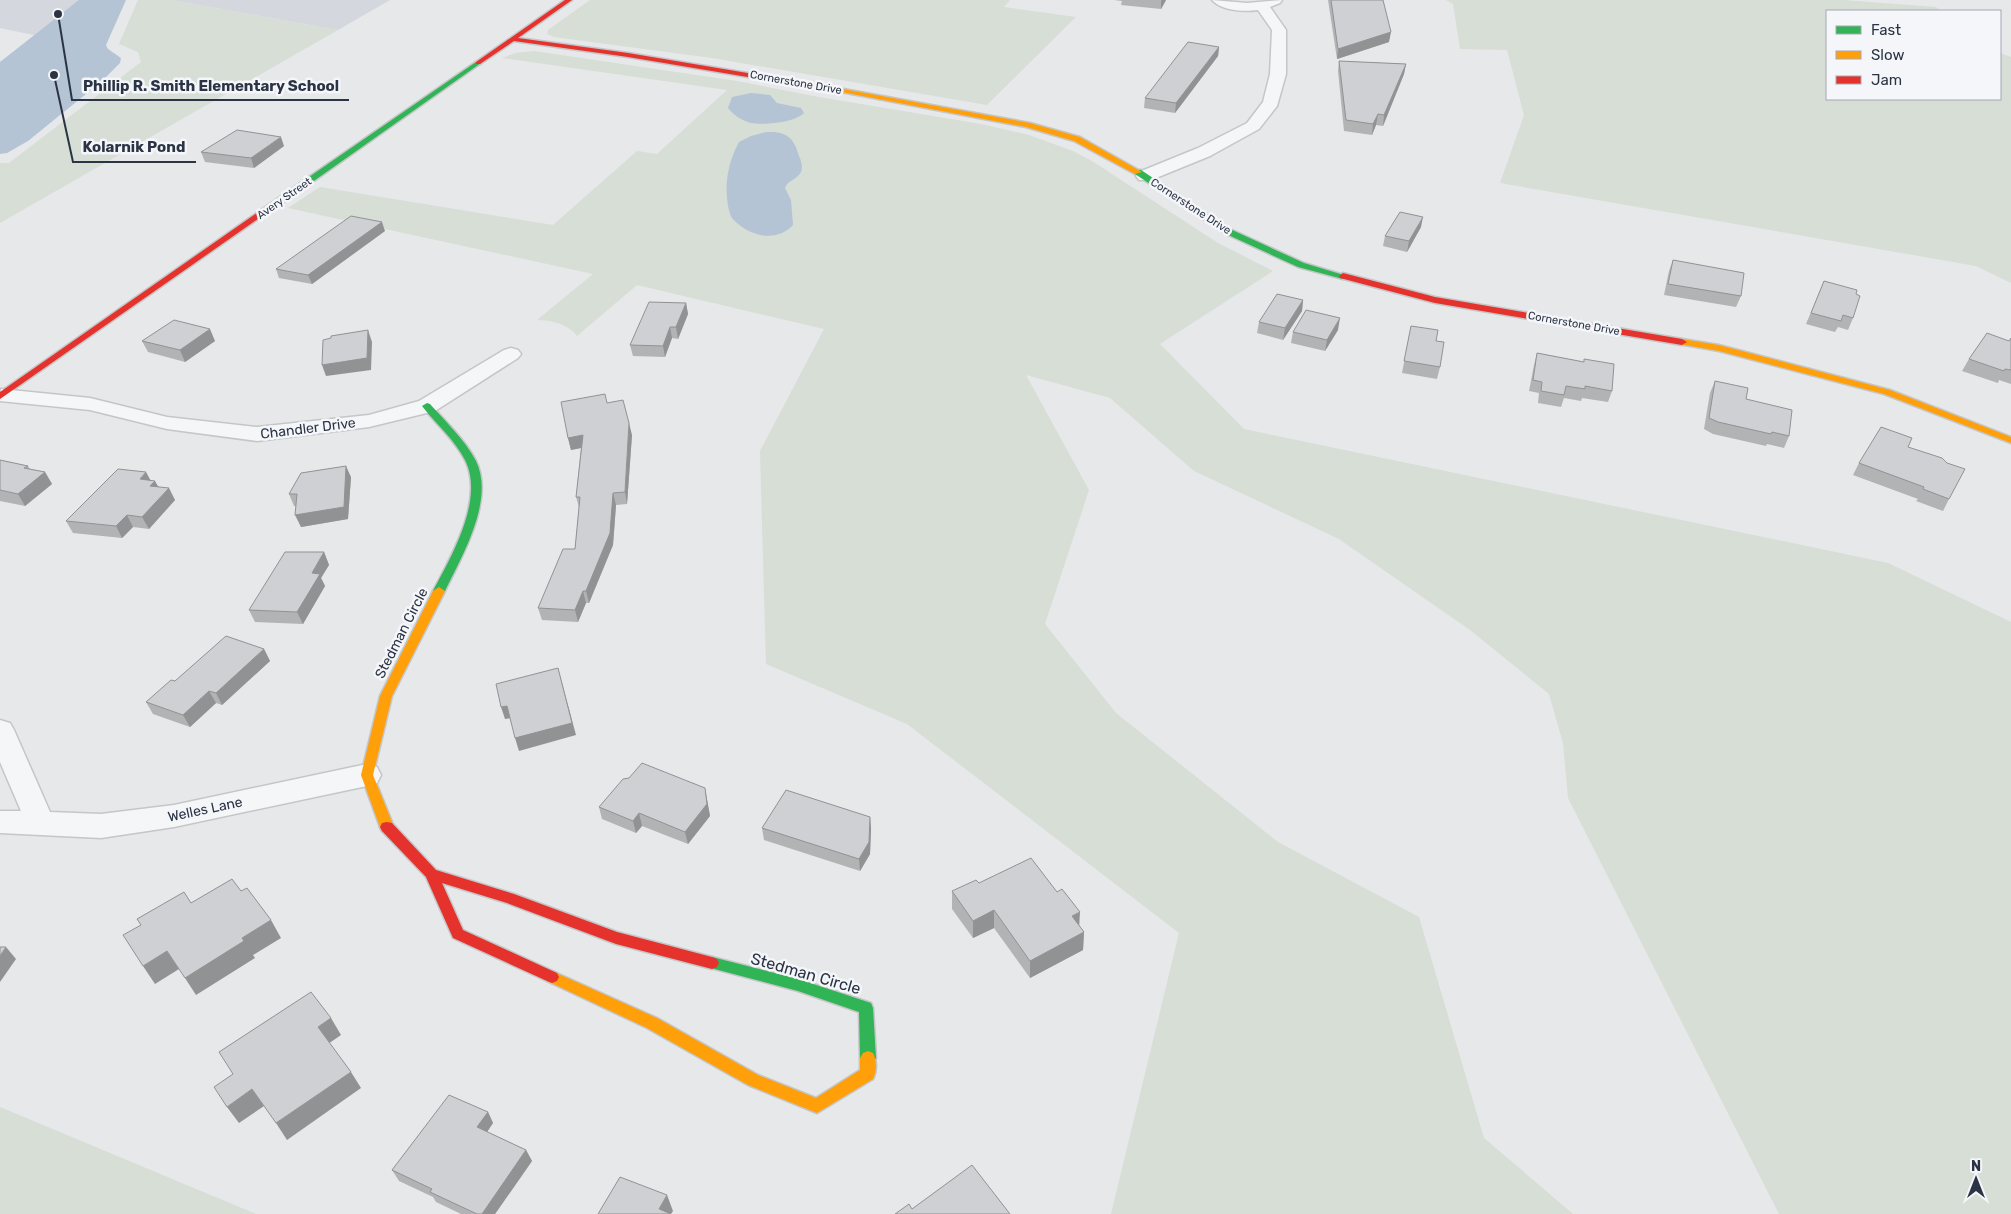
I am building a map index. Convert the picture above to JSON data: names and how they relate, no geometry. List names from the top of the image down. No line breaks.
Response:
{"streets":{"street":["Cornerstone Drive","Avery Street","Chandler Drive","Stedman Circle","Welles Lane"]},"crossings":[["Cornerstone Drive","Avery Street"],["Avery Street","Chandler Drive"],["Chandler Drive","Stedman Circle"],["Stedman Circle","Welles Lane"]],"places":["Phillip R. Smith Elementary School","Kolarnik Pond"],"legend":["Fast","Slow","Jam"],"north":"top"}
